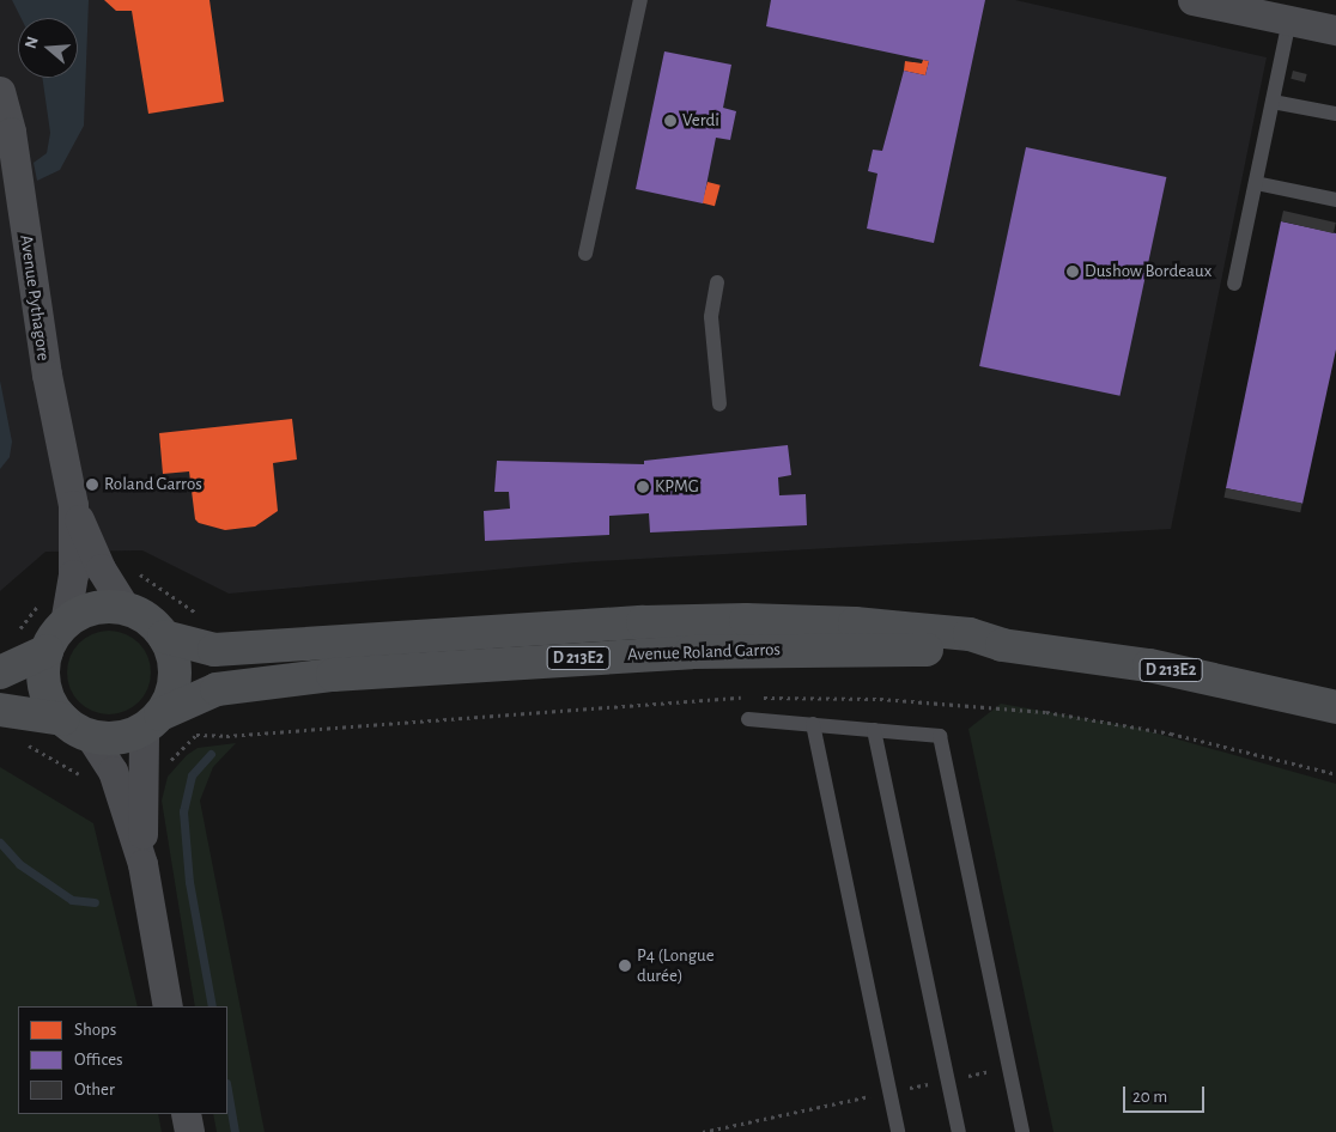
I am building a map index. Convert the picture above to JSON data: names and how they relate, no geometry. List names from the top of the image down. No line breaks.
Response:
{"streets":{"main road":["Avenue Roland Garros","D 213E2"],"street":["Avenue Pythagore"]},"crossings":[["Avenue Pythagore","Avenue Roland Garros"]],"places":["Verdi","Dushow Bordeaux","Roland Garros","KPMG","P4 (Longue durée)"],"legend":["Shops","Offices","Other"],"scale_bar":"20 m","north":"left"}
